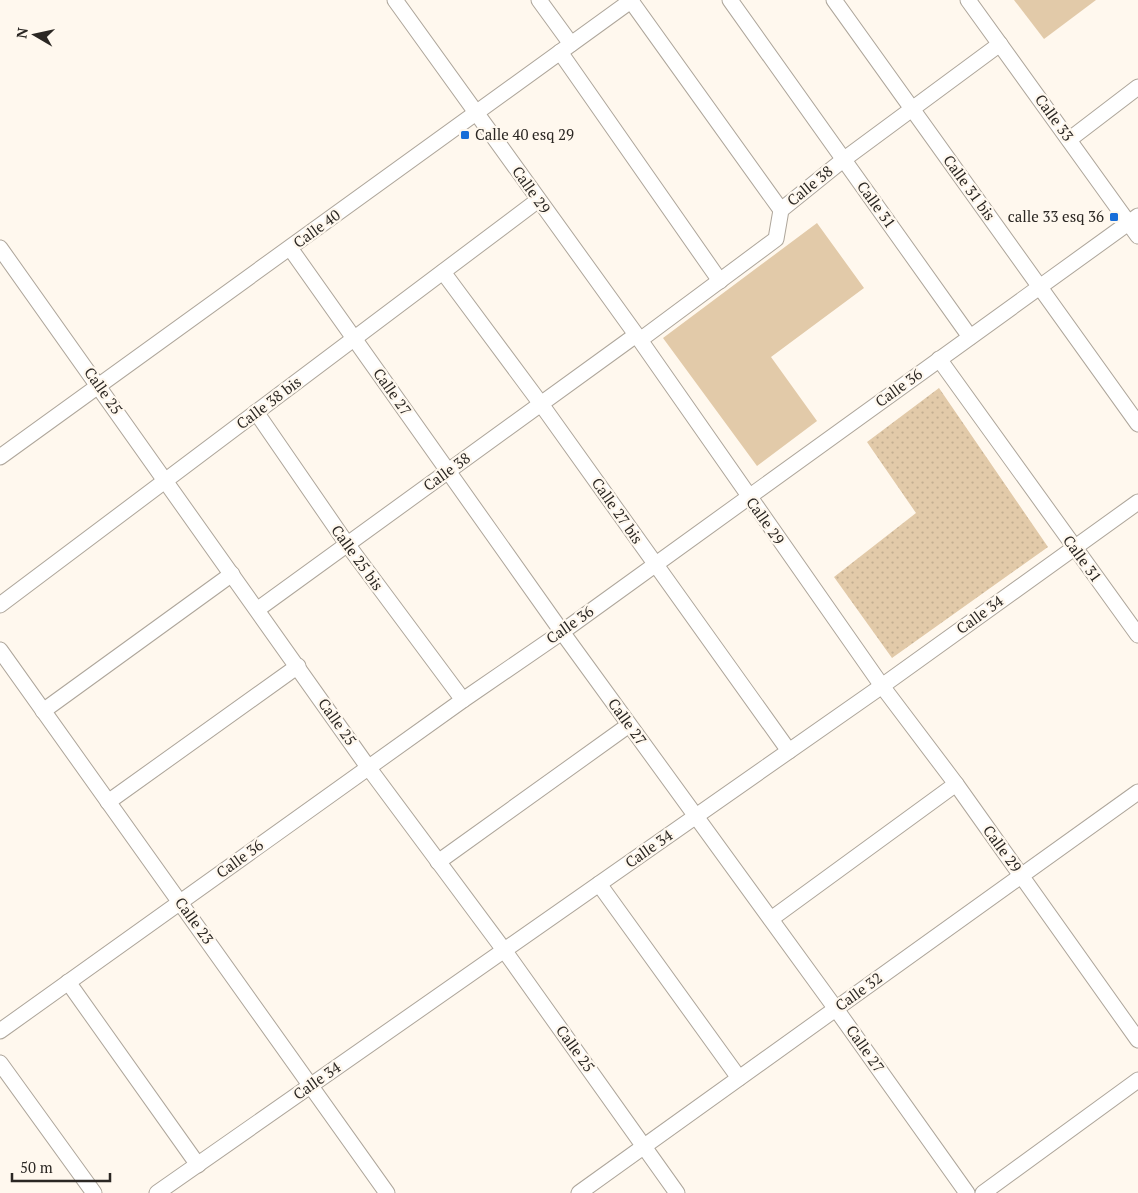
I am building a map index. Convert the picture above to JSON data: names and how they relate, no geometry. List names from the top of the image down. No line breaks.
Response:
{"streets":{"street":["Calle 33","Calle 38","Calle 31 bis","Calle 29","Calle 31","Calle 40","Calle 36","Calle 25","Calle 27","Calle 38 bis","Calle 27 bis","Calle 25 bis","Calle 34","Calle 23","Calle 32"]},"crossings":[["Calle 33","Calle 38"],["Calle 33","Calle 36"],["Calle 38","Calle 31 bis"],["Calle 38","Calle 29"],["Calle 38","Calle 31"],["Calle 38","Calle 25"],["Calle 38","Calle 27"],["Calle 38","Calle 27 bis"],["Calle 38","Calle 25 bis"],["Calle 31 bis","Calle 36"],["Calle 29","Calle 40"],["Calle 29","Calle 36"],["Calle 29","Calle 38 bis"],["Calle 29","Calle 34"],["Calle 29","Calle 32"],["Calle 31","Calle 36"],["Calle 31","Calle 34"],["Calle 40","Calle 25"],["Calle 40","Calle 27"],["Calle 36","Calle 25"],["Calle 36","Calle 27"],["Calle 36","Calle 27 bis"],["Calle 36","Calle 25 bis"],["Calle 36","Calle 23"],["Calle 25","Calle 38 bis"],["Calle 25","Calle 34"],["Calle 25","Calle 32"],["Calle 27","Calle 38 bis"],["Calle 27","Calle 34"],["Calle 27","Calle 32"],["Calle 38 bis","Calle 27 bis"],["Calle 38 bis","Calle 25 bis"],["Calle 27 bis","Calle 34"],["Calle 34","Calle 23"]],"places":{"transit":["Calle 40 esq 29","calle 33 esq 36"]},"scale_bar":"50 m","north":"left"}
